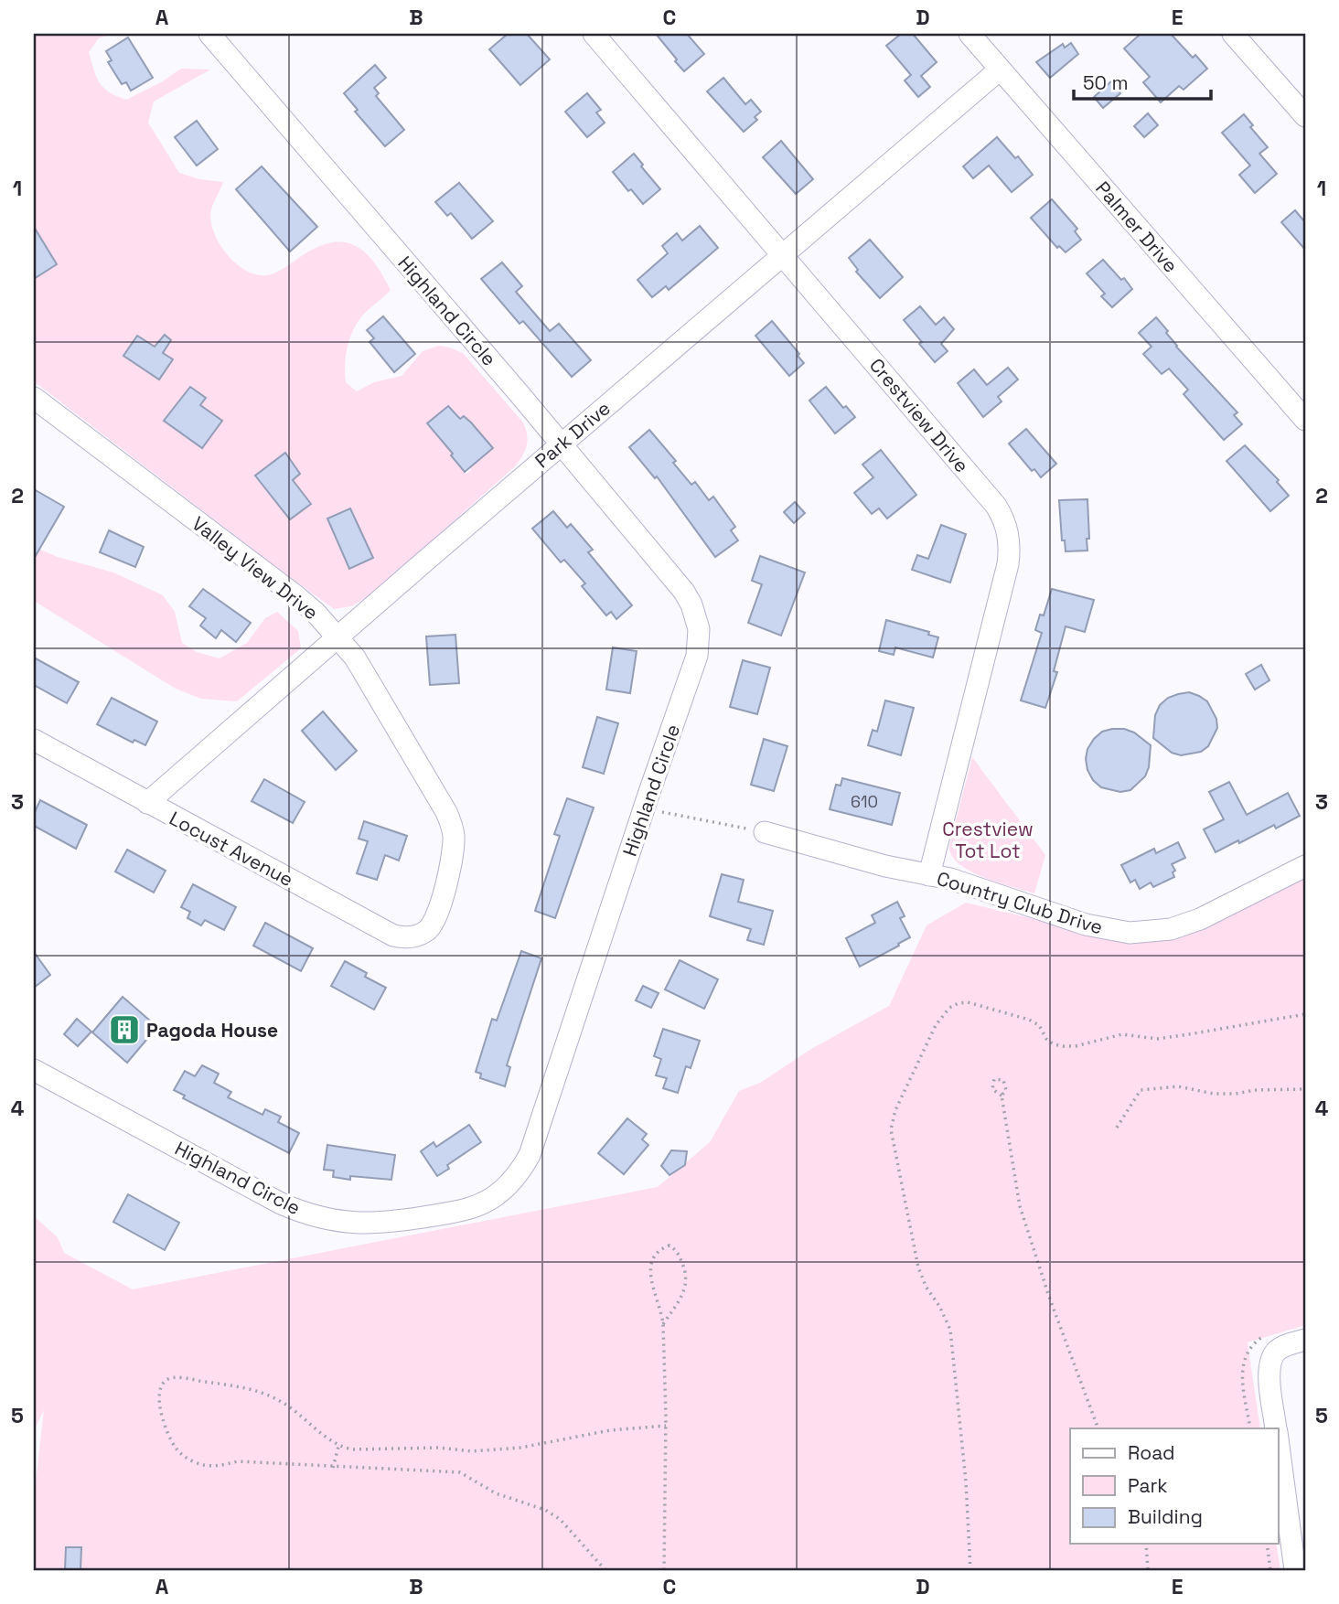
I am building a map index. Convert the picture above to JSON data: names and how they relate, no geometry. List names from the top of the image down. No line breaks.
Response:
{"streets":{"street":["Palmer Drive","Highland Circle","Crestview Drive","Park Drive","Valley View Drive","Locust Avenue","Country Club Drive"]},"crossings":[["Palmer Drive","Park Drive"],["Highland Circle","Park Drive"],["Crestview Drive","Park Drive"],["Crestview Drive","Country Club Drive"],["Park Drive","Valley View Drive"],["Park Drive","Locust Avenue"],["Valley View Drive","Locust Avenue"]],"parks":["Crestview Tot Lot"],"places":{"building":["Pagoda House"]},"house_numbers":["610"],"legend":["Road","Park","Building"],"scale_bar":"50 m","grid":{"columns":["A","B","C","D","E"],"rows":["1","2","3","4","5"]}}
